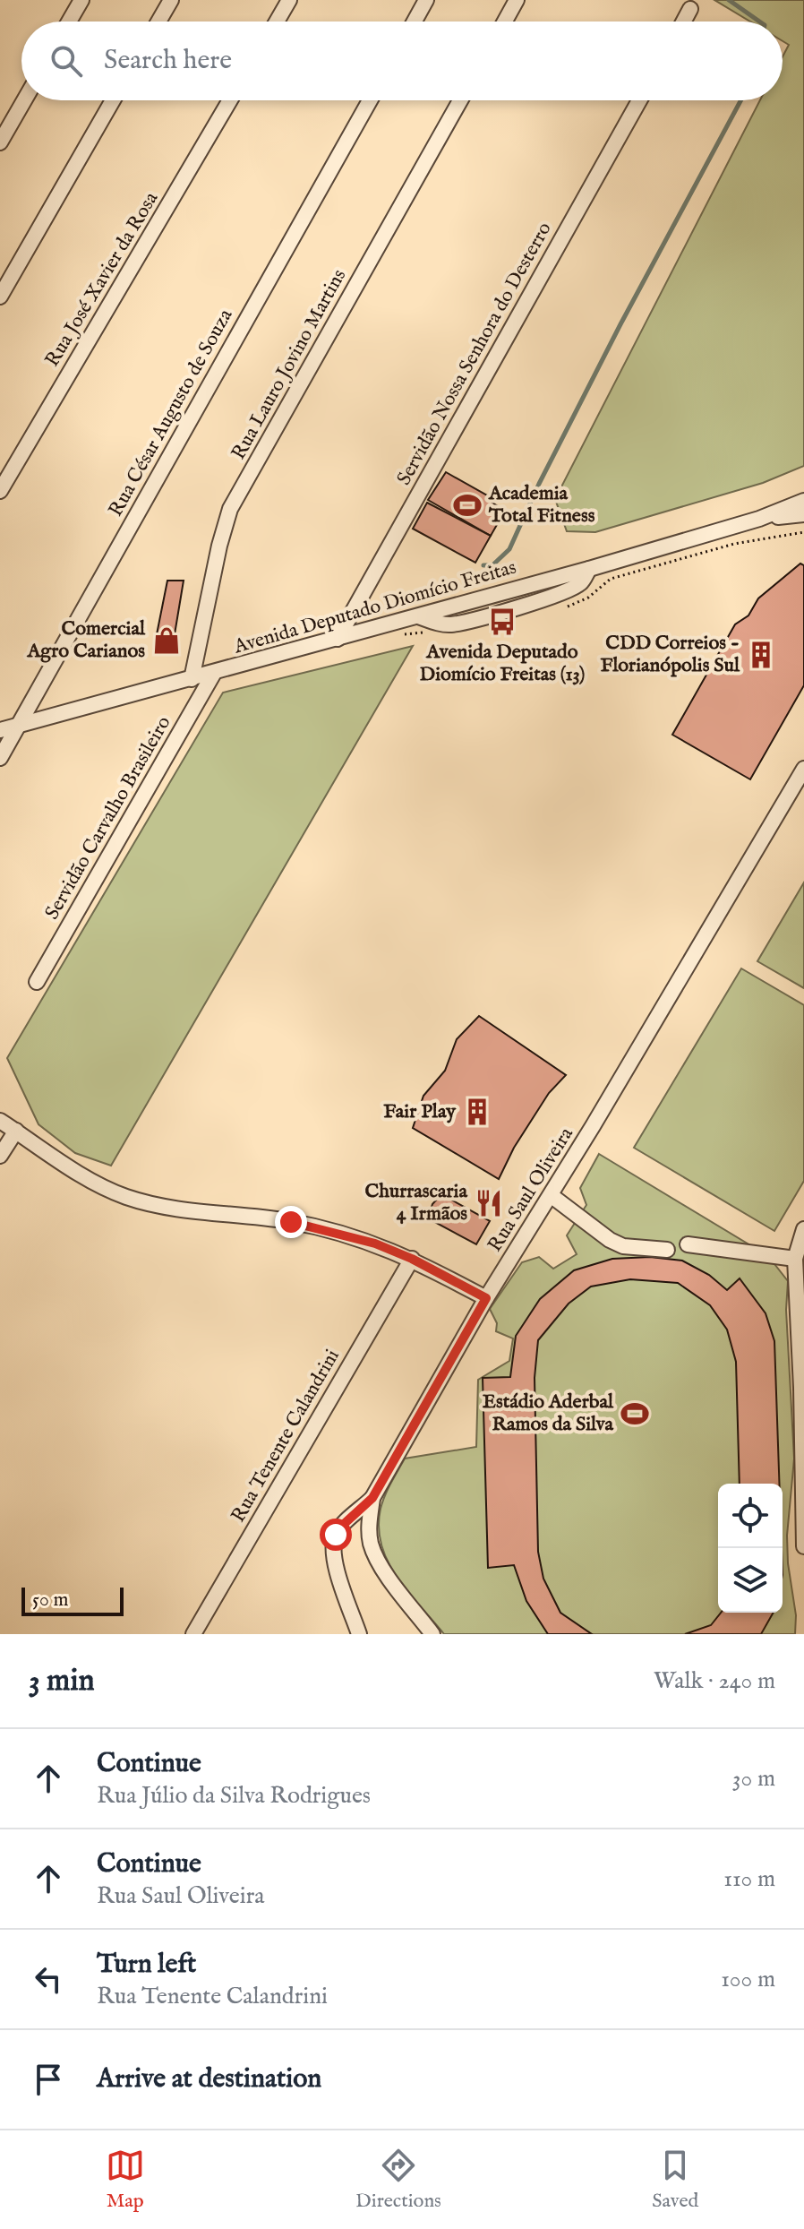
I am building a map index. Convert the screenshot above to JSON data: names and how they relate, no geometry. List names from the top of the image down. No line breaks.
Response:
{"streets":{"street":["Rua José Xavier da Rosa","Servidão Nossa Senhora do Desterro","Rua Lauro Jovino Martins","Rua César Augusto de Souza","Avenida Deputado Diomício Freitas","Servidão Carvalho Brasileiro","Rua Saul Oliveira","Rua Tenente Calandrini"]},"crossings":[["Servidão Nossa Senhora do Desterro","Avenida Deputado Diomício Freitas"],["Rua Lauro Jovino Martins","Avenida Deputado Diomício Freitas"],["Rua César Augusto de Souza","Avenida Deputado Diomício Freitas"],["Avenida Deputado Diomício Freitas","Servidão Carvalho Brasileiro"]],"places":{"sports":["Academia Total Fitness","Estádio Aderbal Ramos da Silva"],"bus stop":["Avenida Deputado Diomício Freitas (13)"],"shop":["Comercial Agro Carianos"],"building":["CDD Correios - Florianópolis Sul","Fair Play"],"restaurant":["Churrascaria 4 Irmãos"]},"scale_bar":"50 m","page":{"search":"Search here","scale":"50 m","heading":["3 min","Walk · 240 m"],"list":[["Continue","Rua Júlio da Silva Rodrigues","30 m"],["Continue","Rua Saul Oliveira","110 m"],["Turn left","Rua Tenente Calandrini","100 m"],"Arrive at destination"],"nav":["Map","Directions","Saved"]}}
